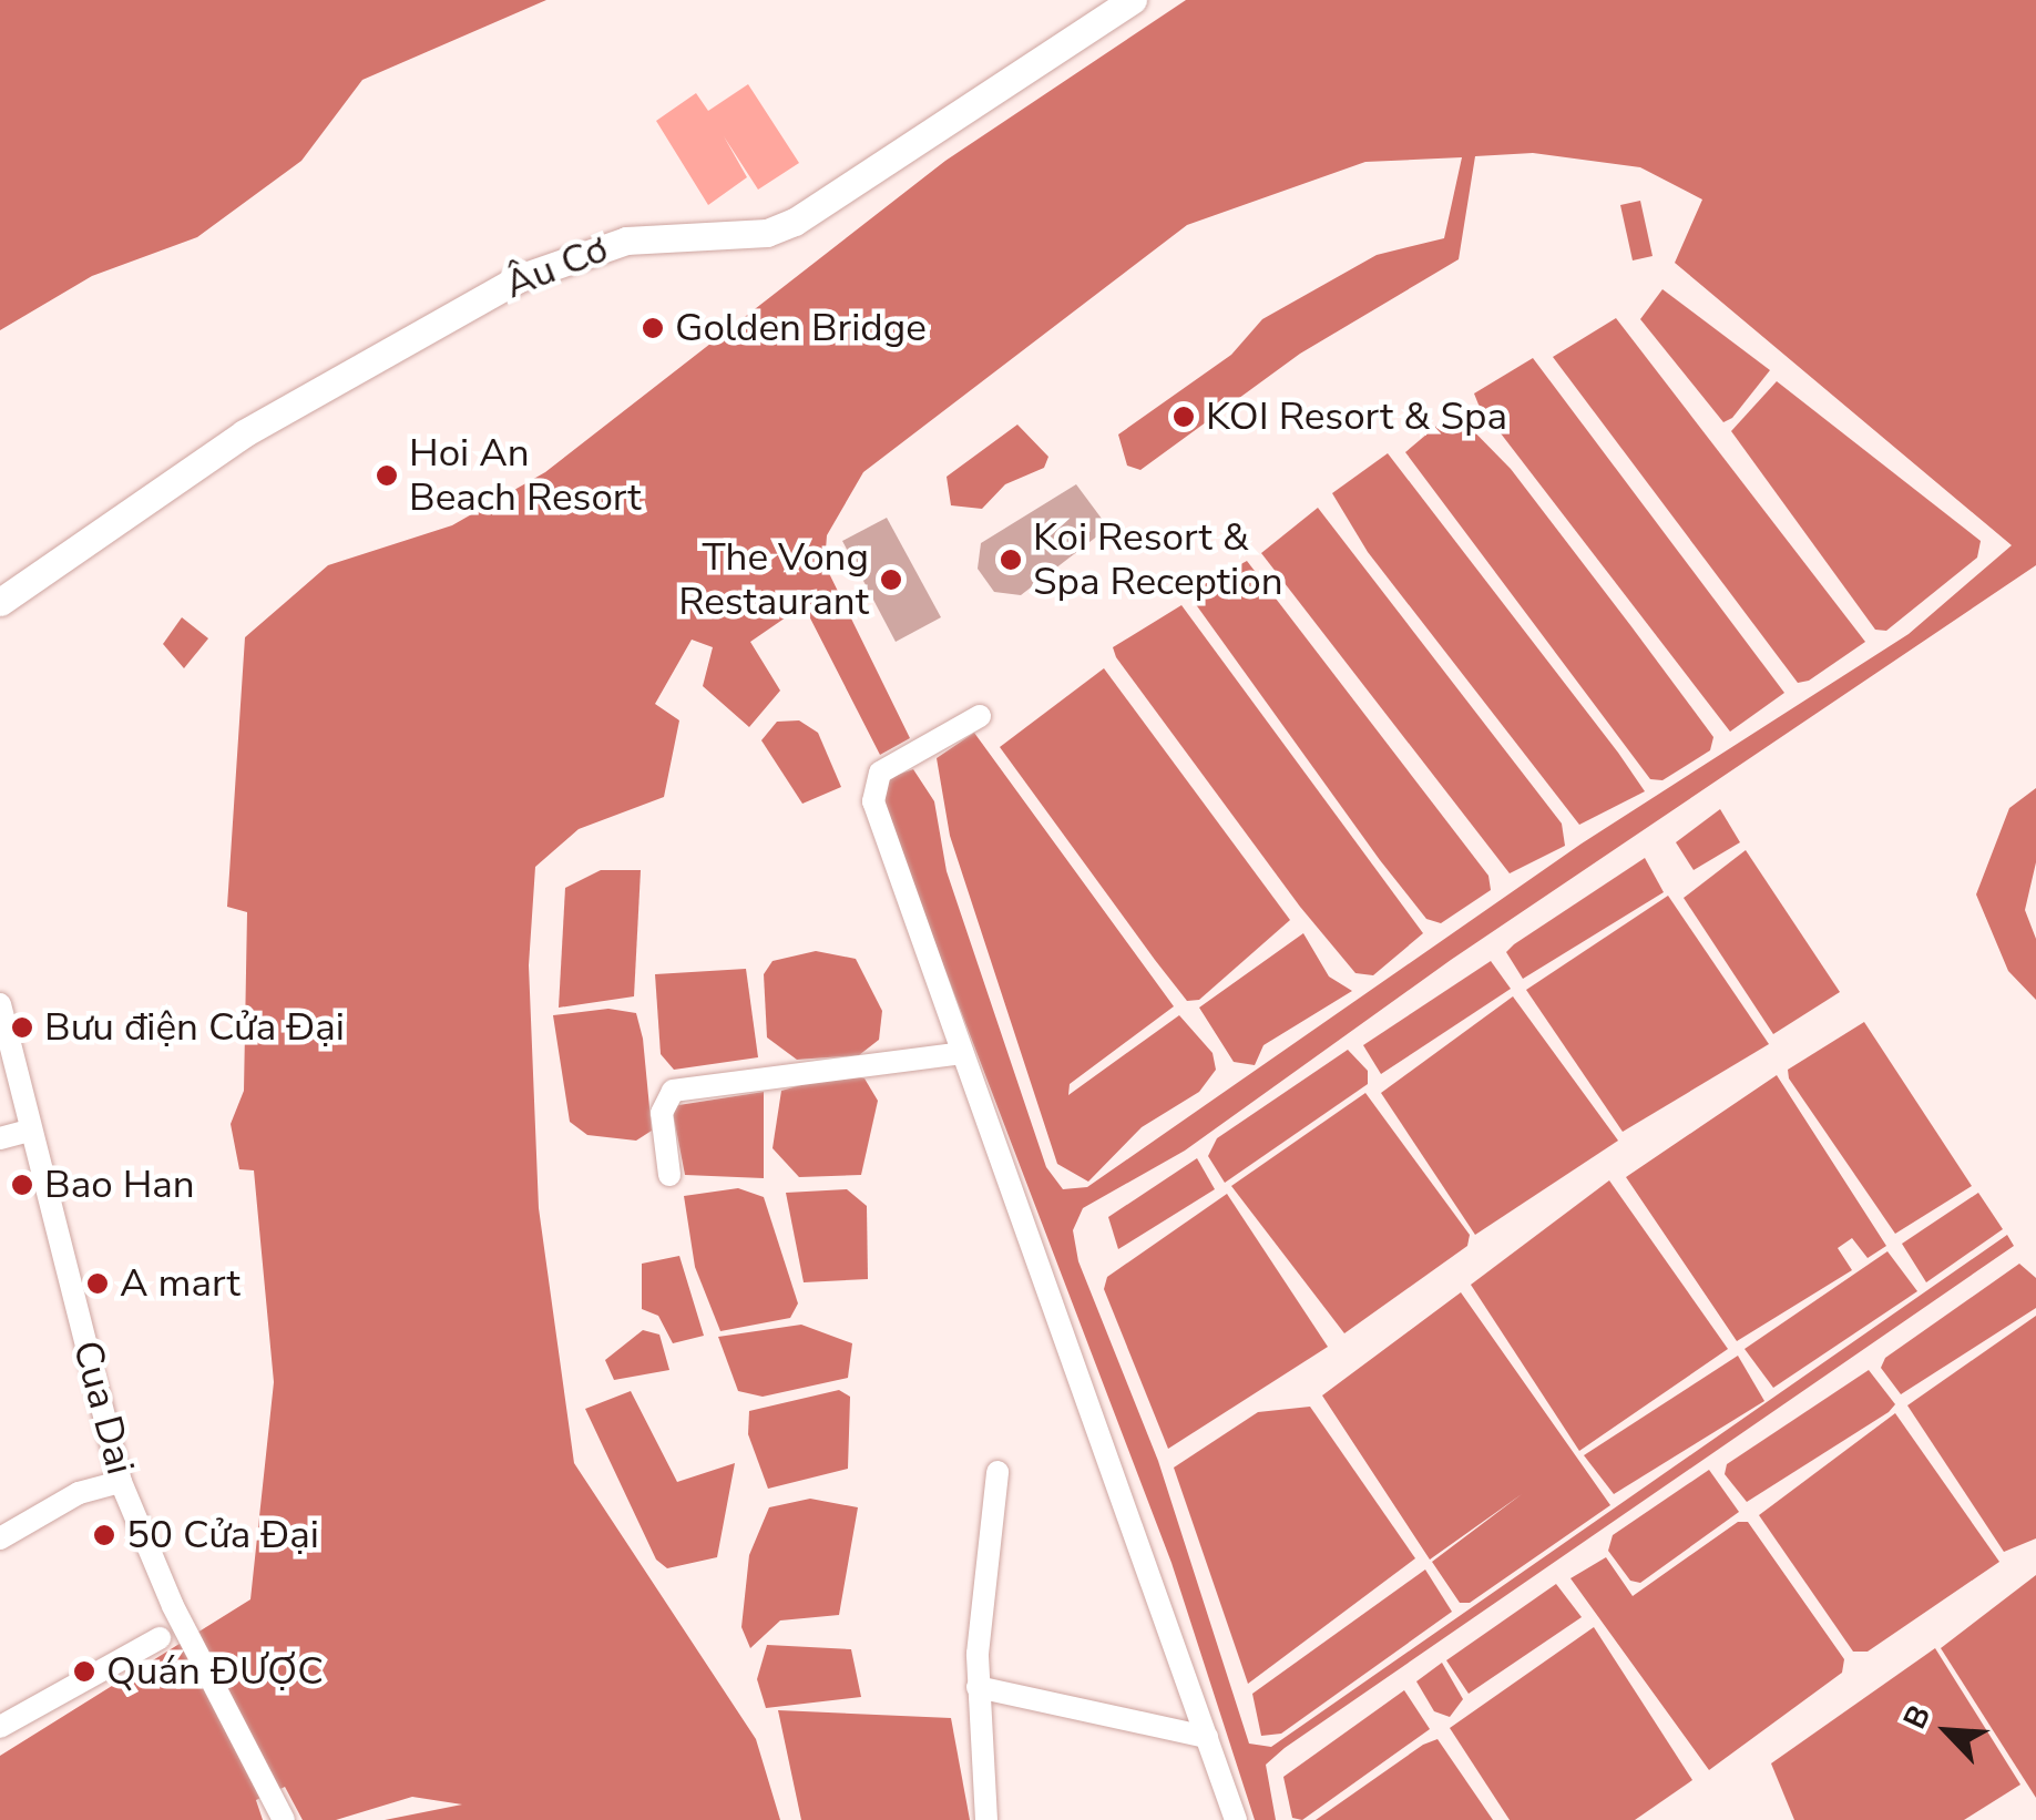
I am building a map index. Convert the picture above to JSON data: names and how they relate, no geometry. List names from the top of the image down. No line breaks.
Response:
{"streets":{"main road":["Âu Cơ"],"street":["Cua Dai"]},"places":["Golden Bridge","KOI Resort & Spa","Hoi An Beach Resort","Koi Resort & Spa Reception","The Vong Restaurant","Bưu điện Cửa Đại","Bao Han","A mart","50 Cửa Đại","Quán ĐƯỢC"],"north":"top left"}
